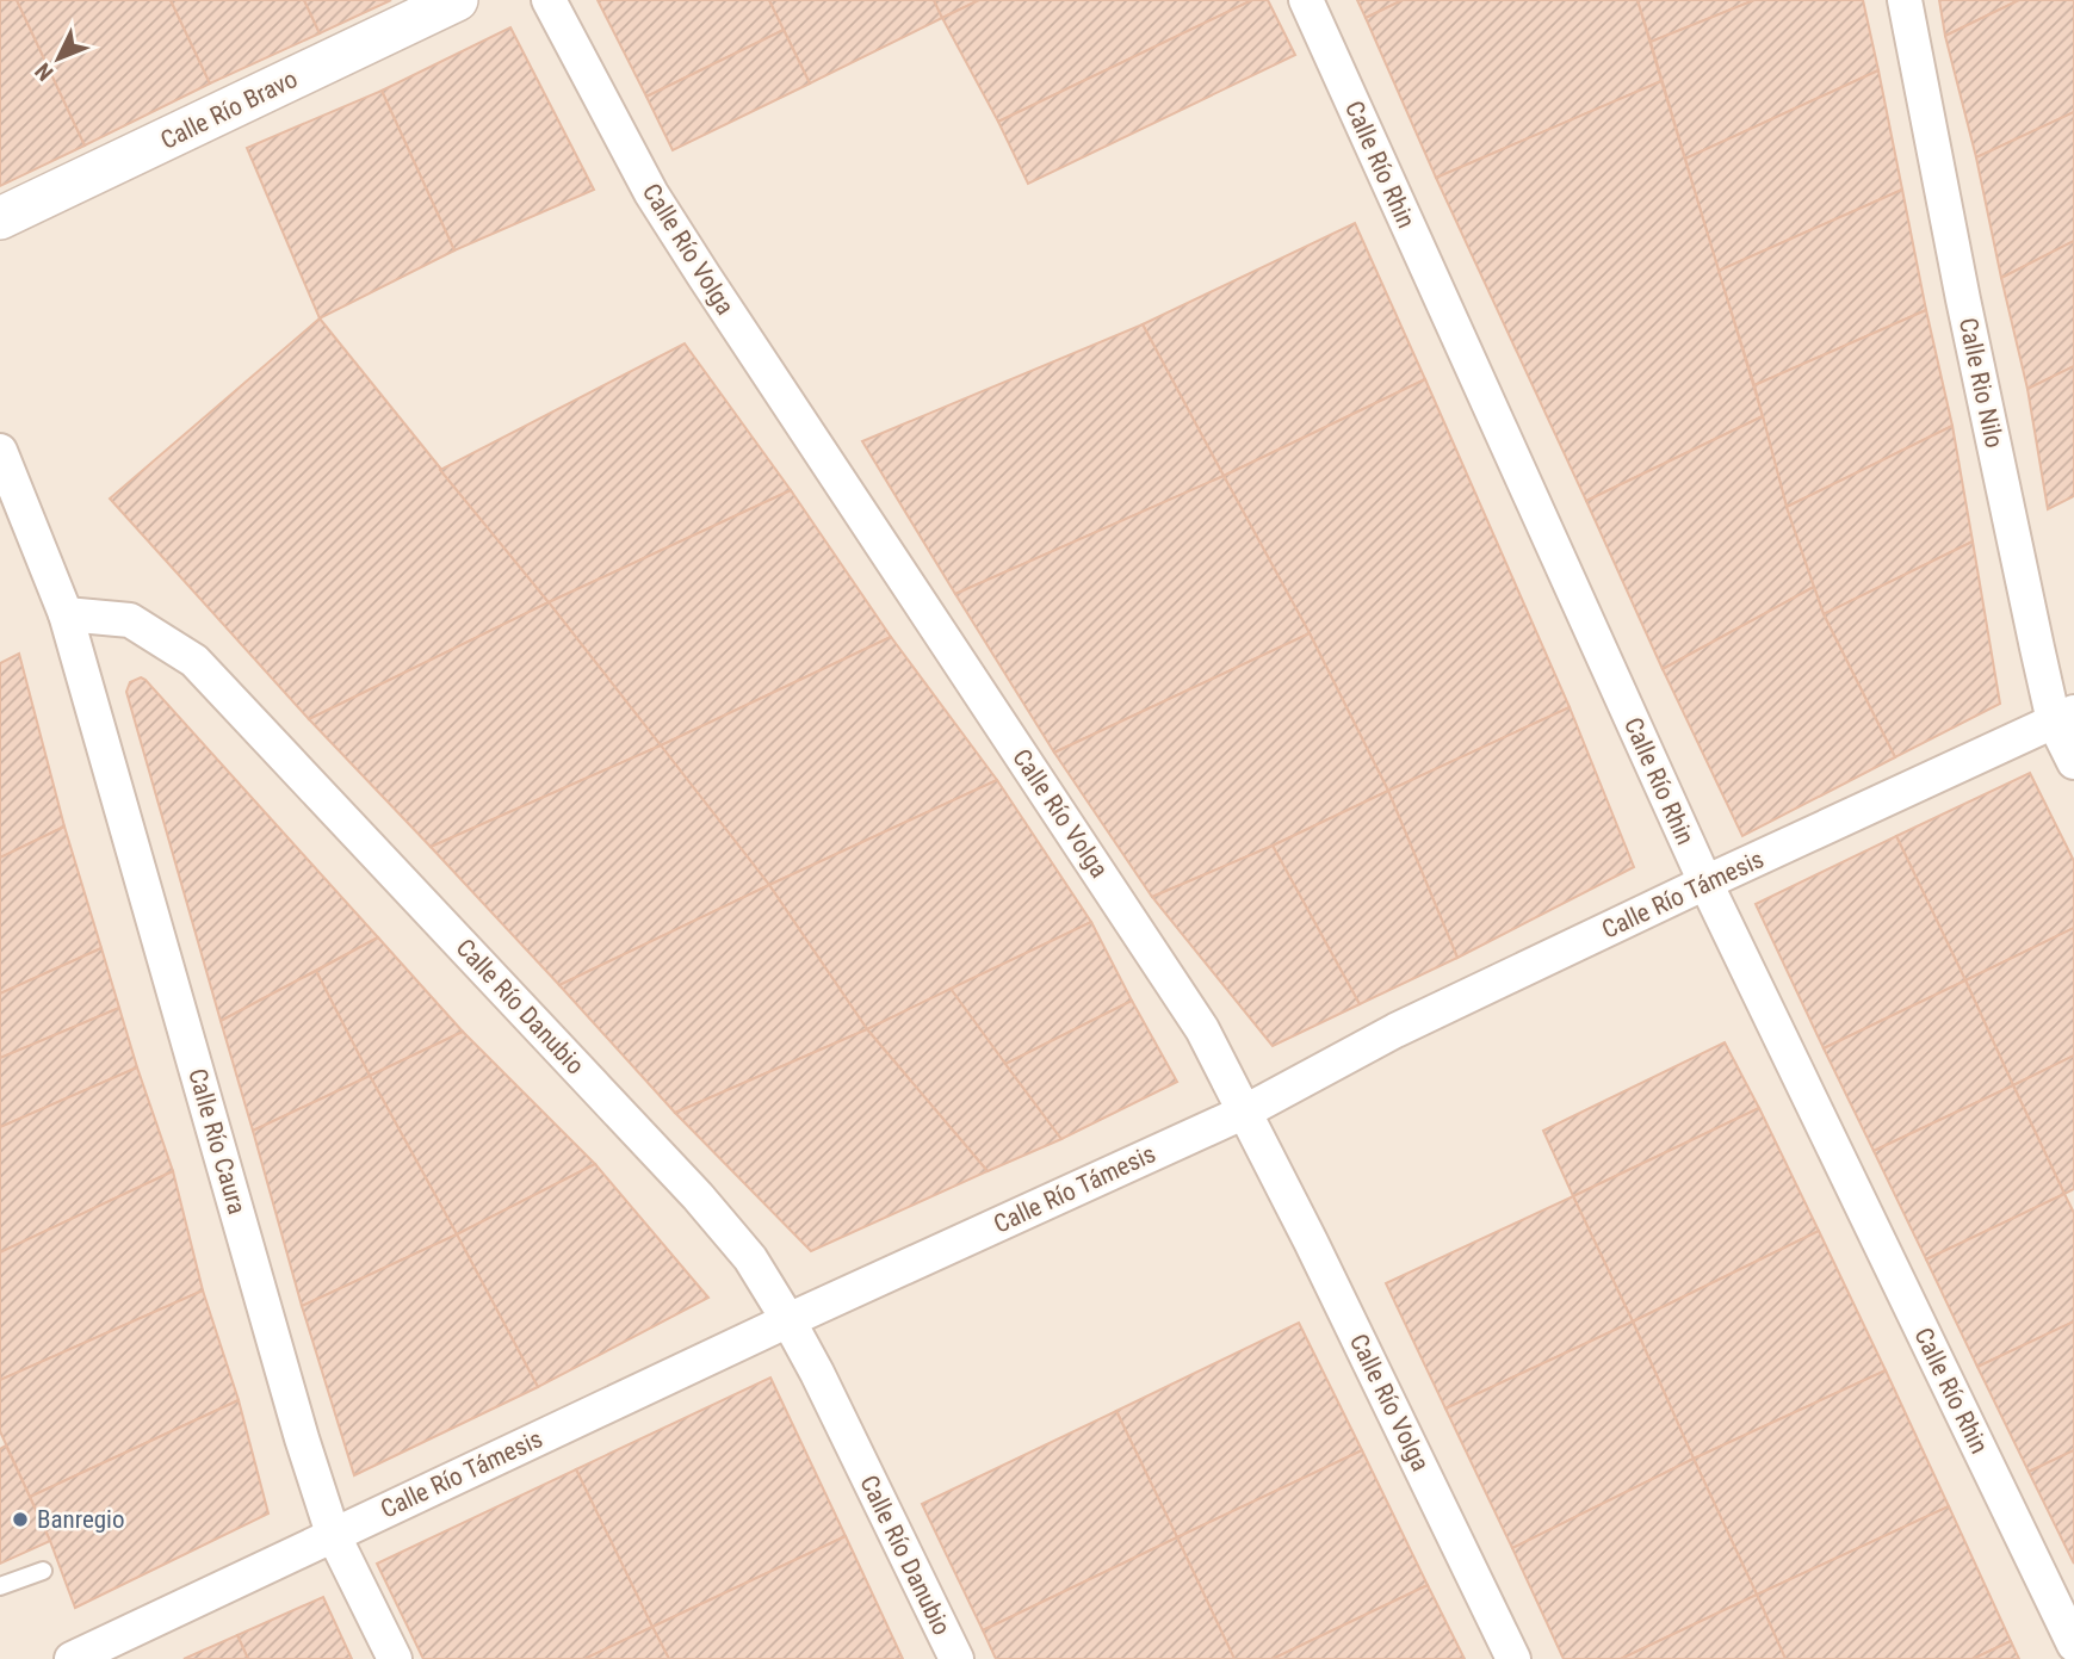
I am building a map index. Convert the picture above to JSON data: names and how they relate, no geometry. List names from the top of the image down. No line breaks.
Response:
{"streets":{"street":["Calle Río Bravo","Calle Río Rhin","Calle Río Volga","Calle Rio Nilo","Calle Río Támesis","Calle Río Danubio","Calle Río Caura"]},"crossings":[["Calle Río Rhin","Calle Río Támesis"],["Calle Río Volga","Calle Río Támesis"],["Calle Rio Nilo","Calle Río Támesis"],["Calle Río Támesis","Calle Río Danubio"],["Calle Río Támesis","Calle Río Caura"],["Calle Río Danubio","Calle Río Caura"]],"places":["Banregio"],"north":"bottom left"}
